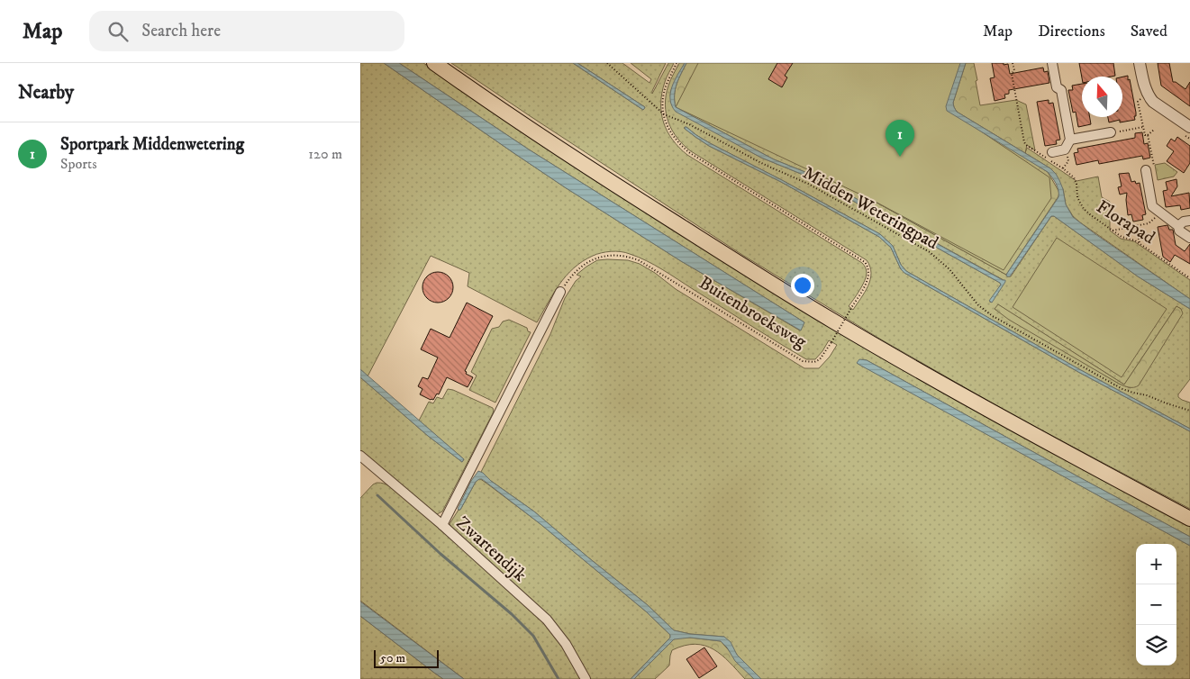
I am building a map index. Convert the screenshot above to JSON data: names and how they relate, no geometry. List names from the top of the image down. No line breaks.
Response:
{"streets":{"street":["Zwartendijk"],"path":["Midden Weteringpad","Florapad","Buitenbroeksweg"]},"crossings":[["Midden Weteringpad","Buitenbroeksweg"]],"scale_bar":"50 m","north":"top","page":{"header":"Map","search":"Search here","nav":["Map","Directions","Saved"],"heading":"Nearby","pins":"1","list":[{"mark":"1","name":"Sportpark Middenwetering","note":"Sports","value":"120 m"}],"map_buttons":["+","−"],"scale":"50 m"}}
